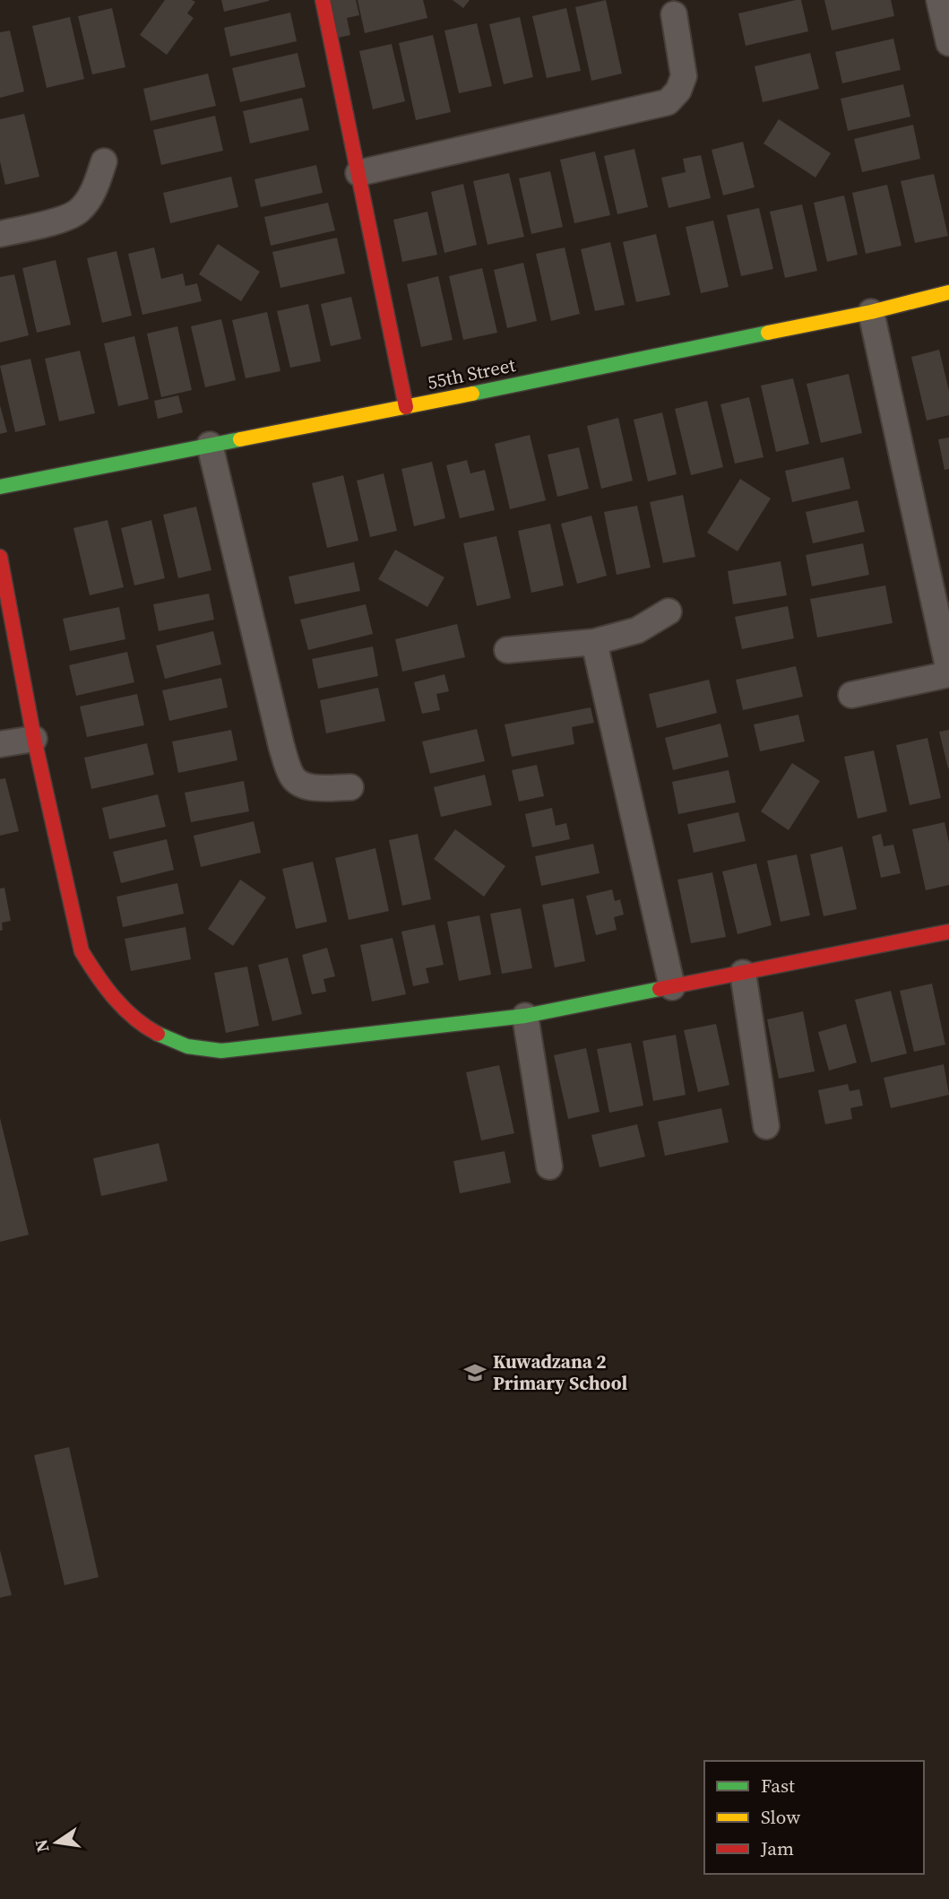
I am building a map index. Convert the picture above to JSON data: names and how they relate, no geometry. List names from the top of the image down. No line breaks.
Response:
{"streets":{"street":["55th Street"]},"places":{"school or university":["Kuwadzana 2 Primary School"]},"legend":["Fast","Slow","Jam"],"north":"left"}
